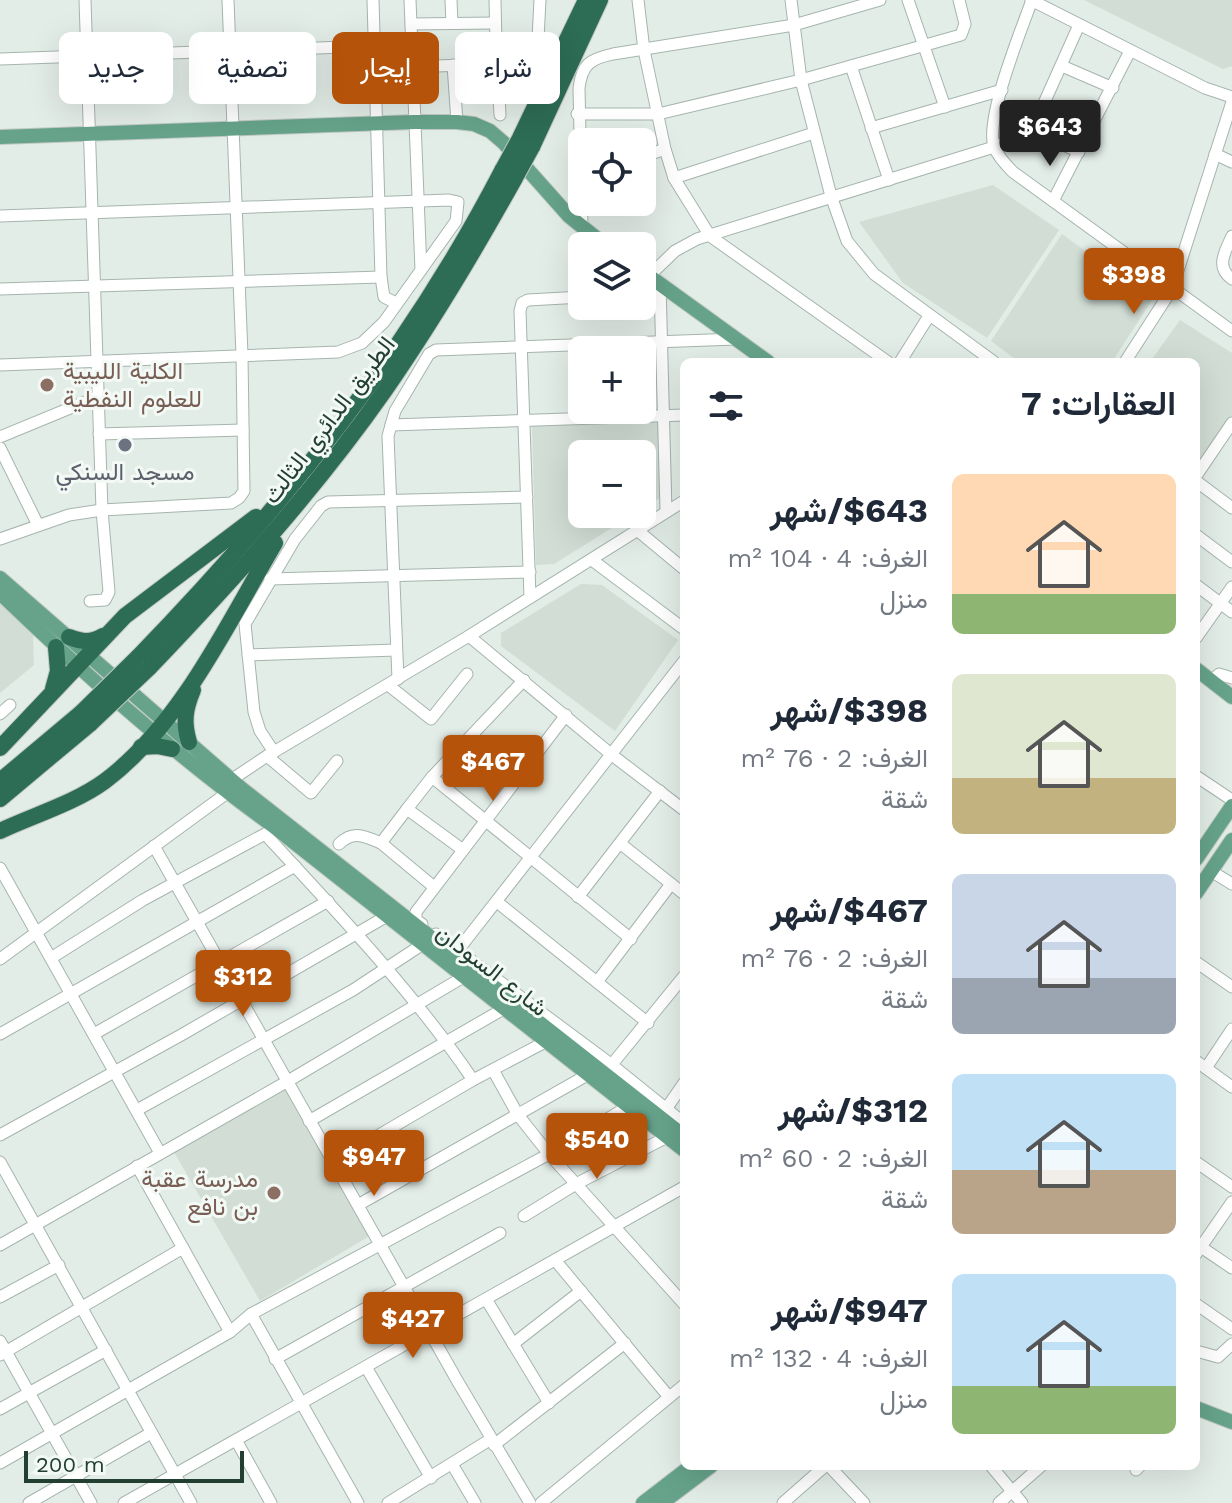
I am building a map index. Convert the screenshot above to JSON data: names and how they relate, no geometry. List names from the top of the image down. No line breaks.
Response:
{"streets":{"highway":["الطريق الدائري الثالث"],"main road":["شارع السودان"]},"places":["الكلية الليبية للعلوم النفطية","مسجد السنكي","مدرسة عقبة بن نافع"],"scale_bar":"200 m","page":{"chip":["شراء","إيجار","تصفية","جديد"],"price":["$643","$398","$467","$312","$540","$947","$427"],"map_buttons":["+","−"],"heading":"العقارات: 7","list":[{"name":"$643/شهر","note":"الغرف: 4 · 104 m² · منزل"},{"name":"$398/شهر","note":"الغرف: 2 · 76 m² · شقة"},{"name":"$467/شهر","note":"الغرف: 2 · 76 m² · شقة"},{"name":"$312/شهر","note":"الغرف: 2 · 60 m² · شقة"},{"name":"$947/شهر","note":"الغرف: 4 · 132 m² · منزل"}],"scale":"200 m"}}
